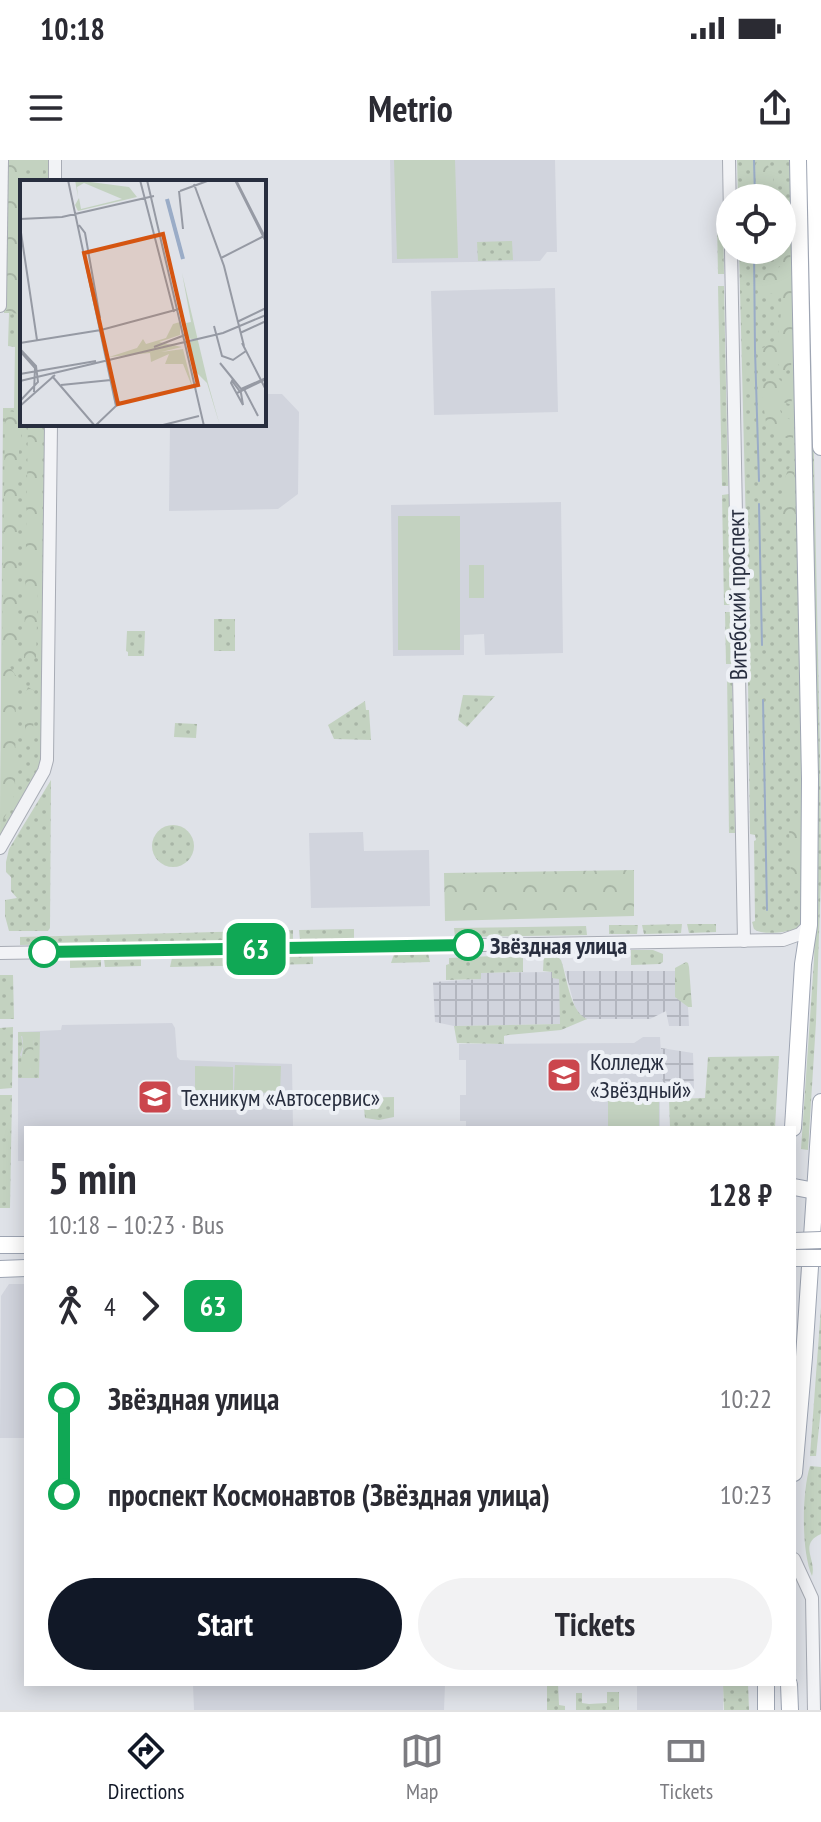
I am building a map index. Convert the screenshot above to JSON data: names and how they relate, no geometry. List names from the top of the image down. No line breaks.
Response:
{"streets":{"street":["Витебский проспект"]},"places":{"other":["Звёздная улица"],"school or university":["Колледж «Звёздный»","Техникум «Автосервис»"]},"lines":["bus line 63"],"page":{"status":"10:18","header":"Metrio","on_map":"63","heading":["5 min","10:18 – 10:23 · Bus","128 ₽"],"legs":["4","63"],"list":[{"name":"Звёздная улица","value":"10:22"},{"name":"проспект Космонавтов (Звёздная улица)","value":"10:23"}],"buttons":["Start","Tickets"],"tabs":["Directions","Map","Tickets"]}}
